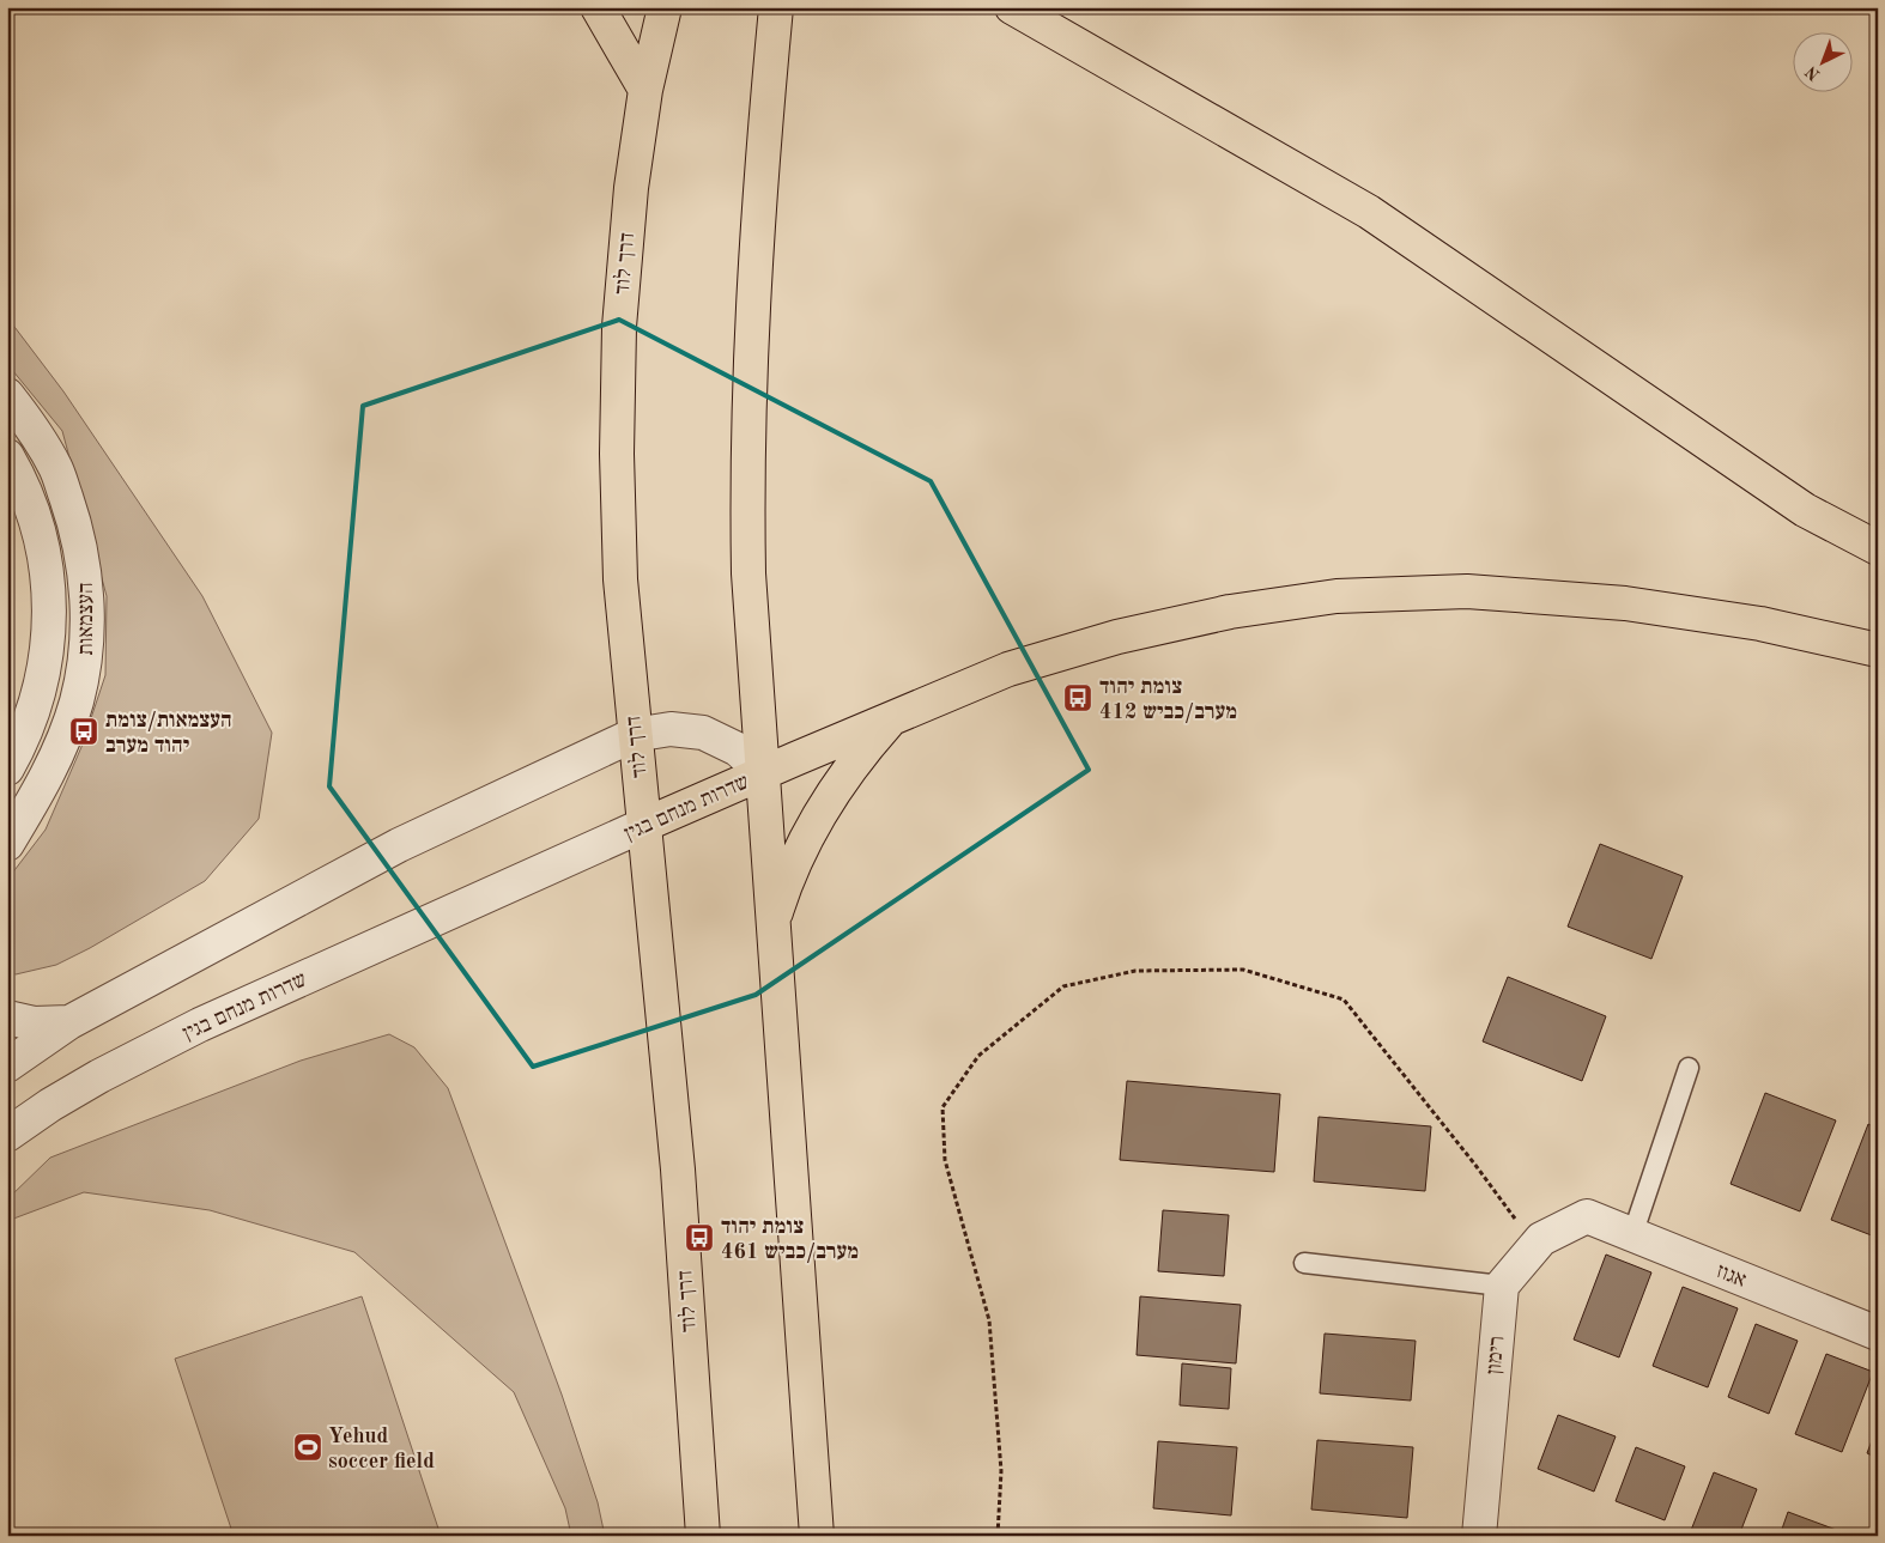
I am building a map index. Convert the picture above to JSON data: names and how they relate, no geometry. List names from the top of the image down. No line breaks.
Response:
{"streets":{"main road":["דרך לוד","שדרות מנחם בגין"],"street":["העצמאות","אגוז","רימון"]},"crossings":[["דרך לוד","שדרות מנחם בגין"]],"places":{"bus stop":["צומת יהוד מערב/כביש 412","העצמאות/צומת יהוד מערב","צומת יהוד מערב/כביש 461"],"sports":["Yehud soccer field"]},"north":"bottom left"}
